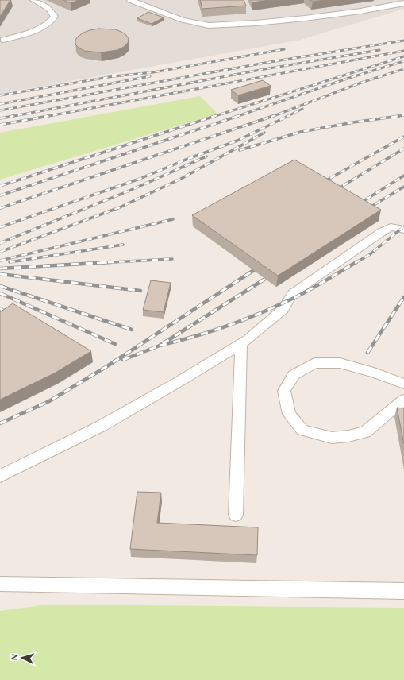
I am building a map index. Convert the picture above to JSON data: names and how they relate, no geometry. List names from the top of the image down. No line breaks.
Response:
{"north":"left"}
